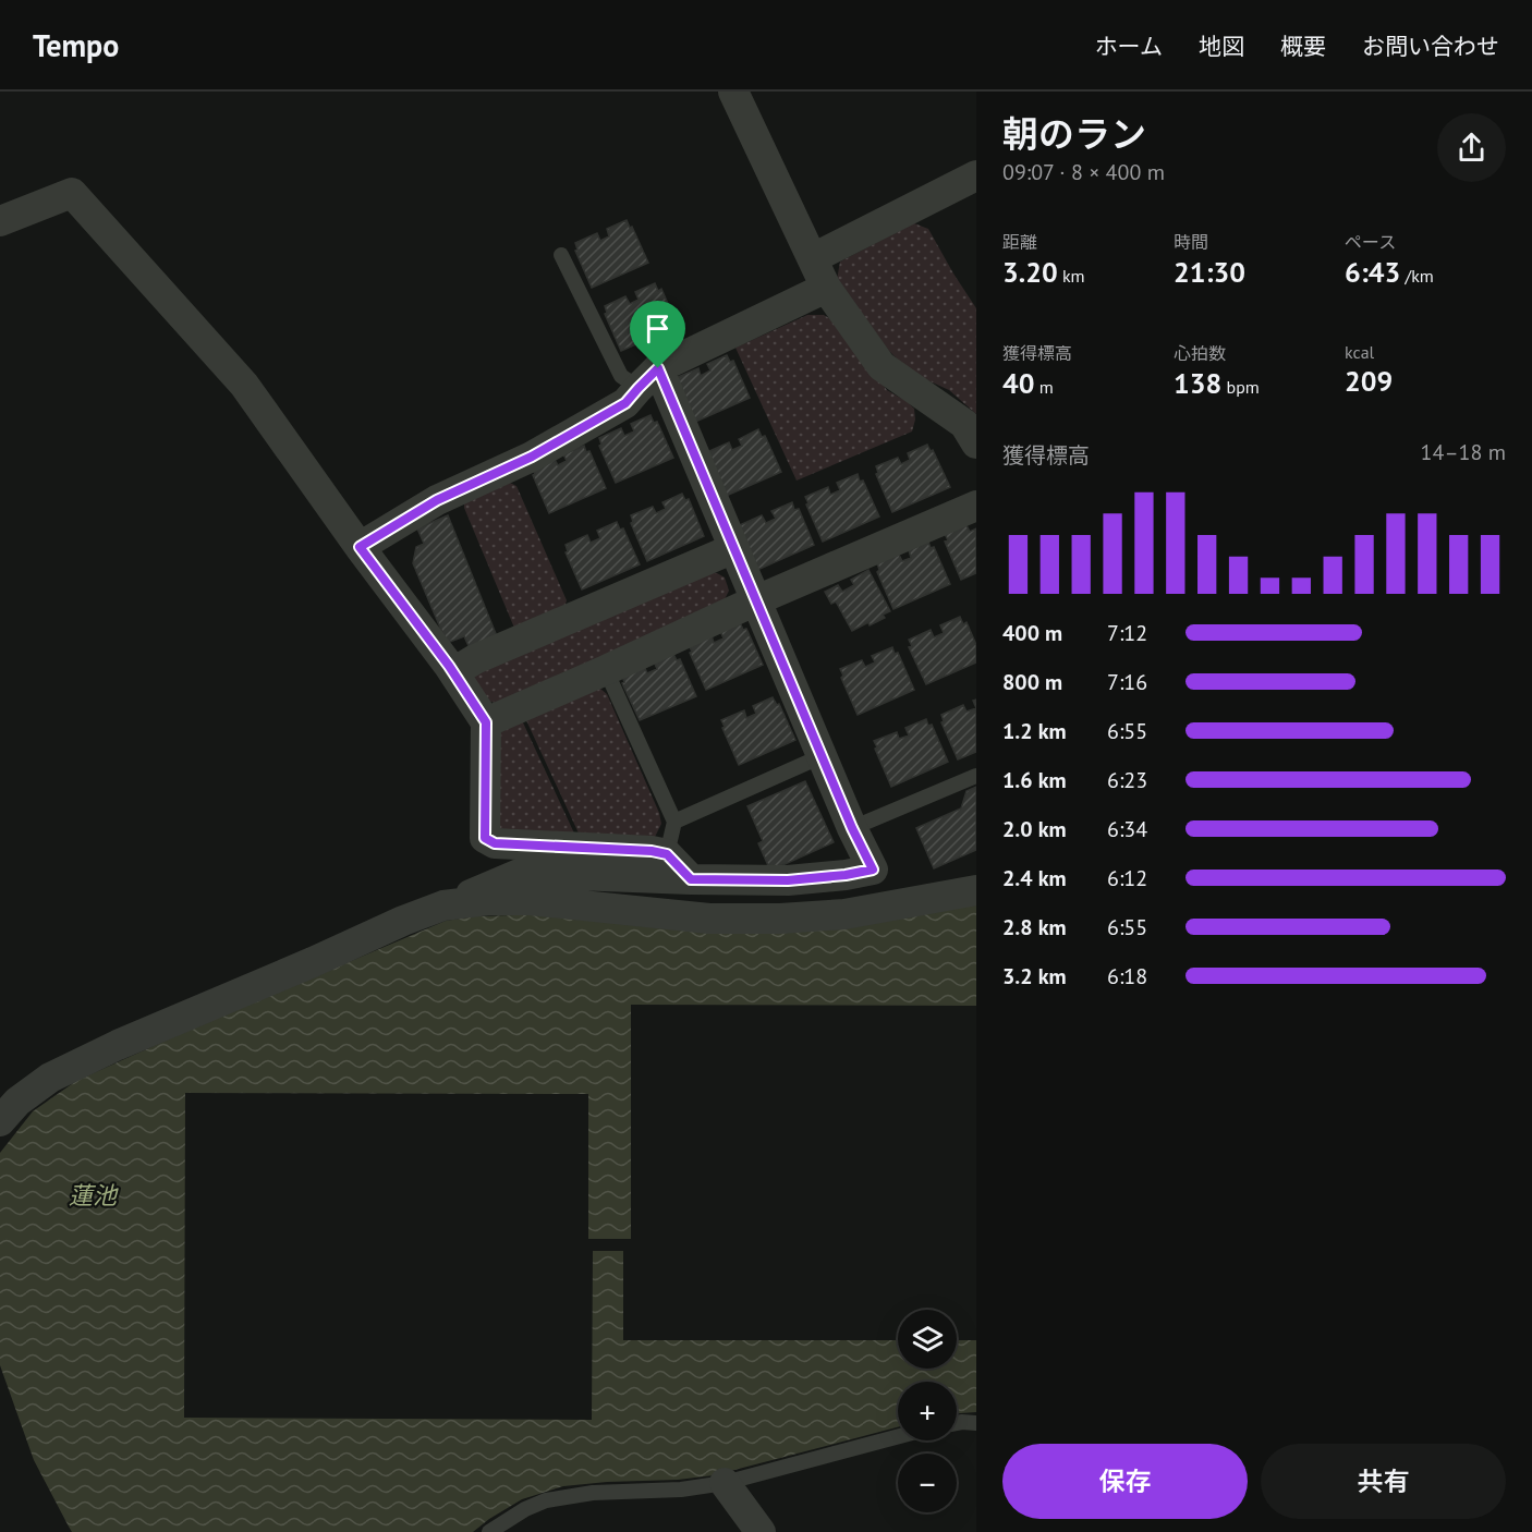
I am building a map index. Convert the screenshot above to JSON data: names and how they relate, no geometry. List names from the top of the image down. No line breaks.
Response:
{"water":["蓮池"],"page":{"header":"Tempo","nav":["ホーム","地図","概要","お問い合わせ"],"heading":["朝のラン","09:07 · 8 × 400 m"],"stats":[["距離","3.20 km"],["時間","21:30"],["ペース","6:43 /km"],["獲得標高","40 m"],["心拍数","138 bpm"],["kcal","209"]],"chart":["獲得標高","14–18 m"],"list":[{"name":"400 m","note":"7:12"},{"name":"800 m","note":"7:16"},{"name":"1.2 km","note":"6:55"},{"name":"1.6 km","note":"6:23"},{"name":"2.0 km","note":"6:34"},{"name":"2.4 km","note":"6:12"},{"name":"2.8 km","note":"6:55"},{"name":"3.2 km","note":"6:18"}],"map_buttons":["+","−"],"buttons":["保存","共有"]}}
